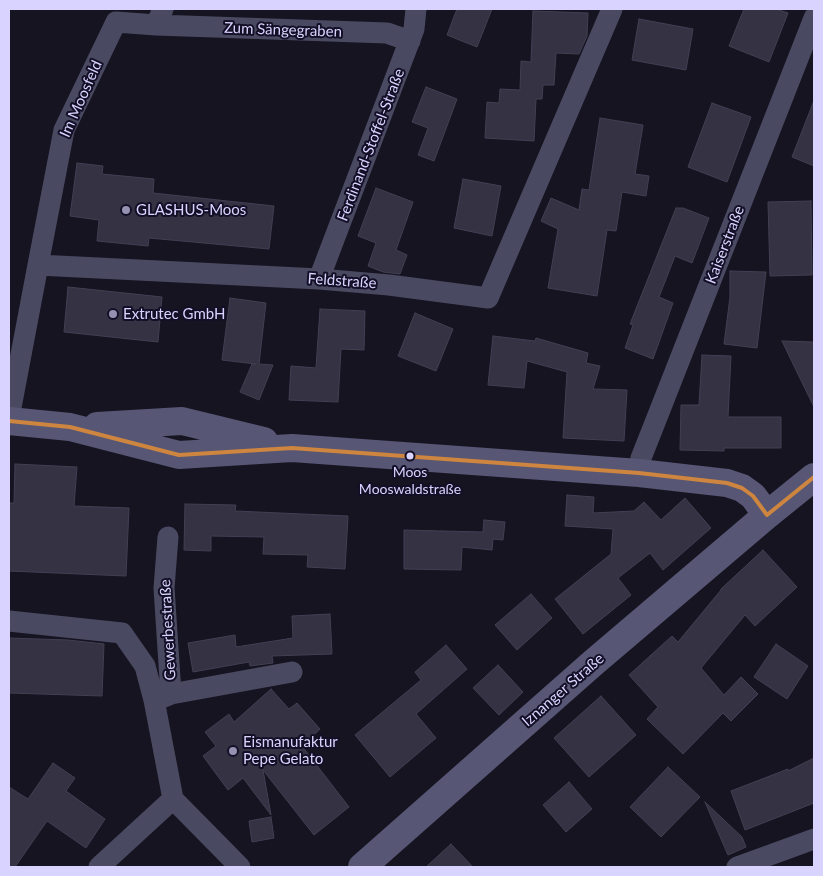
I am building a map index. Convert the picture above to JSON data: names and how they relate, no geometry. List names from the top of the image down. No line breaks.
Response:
{"streets":{"main road":["Iznanger Straße"],"street":["Zum Sängegraben","Im Moosfeld","Ferdinand-Stoffel-Straße","Kaiserstraße","Feldstraße","Gewerbestraße"]},"crossings":[["Zum Sängegraben","Im Moosfeld"],["Zum Sängegraben","Ferdinand-Stoffel-Straße"],["Im Moosfeld","Feldstraße"],["Ferdinand-Stoffel-Straße","Feldstraße"]],"places":["GLASHUS-Moos","Extrutec GmbH","Moos Mooswaldstraße","Eismanufaktur Pepe Gelato"]}
